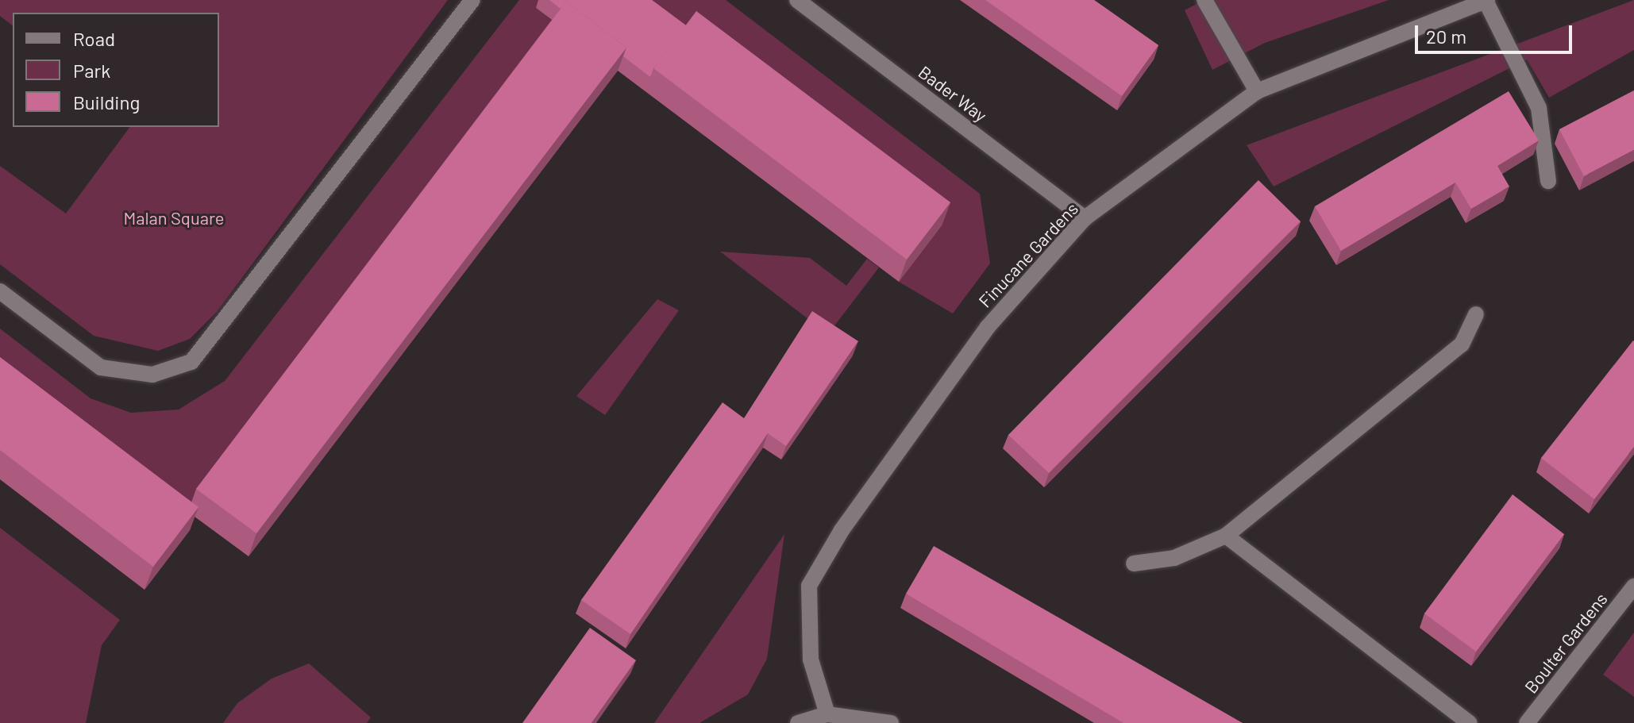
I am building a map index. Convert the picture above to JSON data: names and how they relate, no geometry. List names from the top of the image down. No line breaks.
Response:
{"streets":{"street":["Bader Way","Finucane Gardens","Boulter Gardens"]},"crossings":[["Bader Way","Finucane Gardens"]],"parks":["Malan Square"],"legend":["Road","Park","Building"],"scale_bar":"20 m"}
